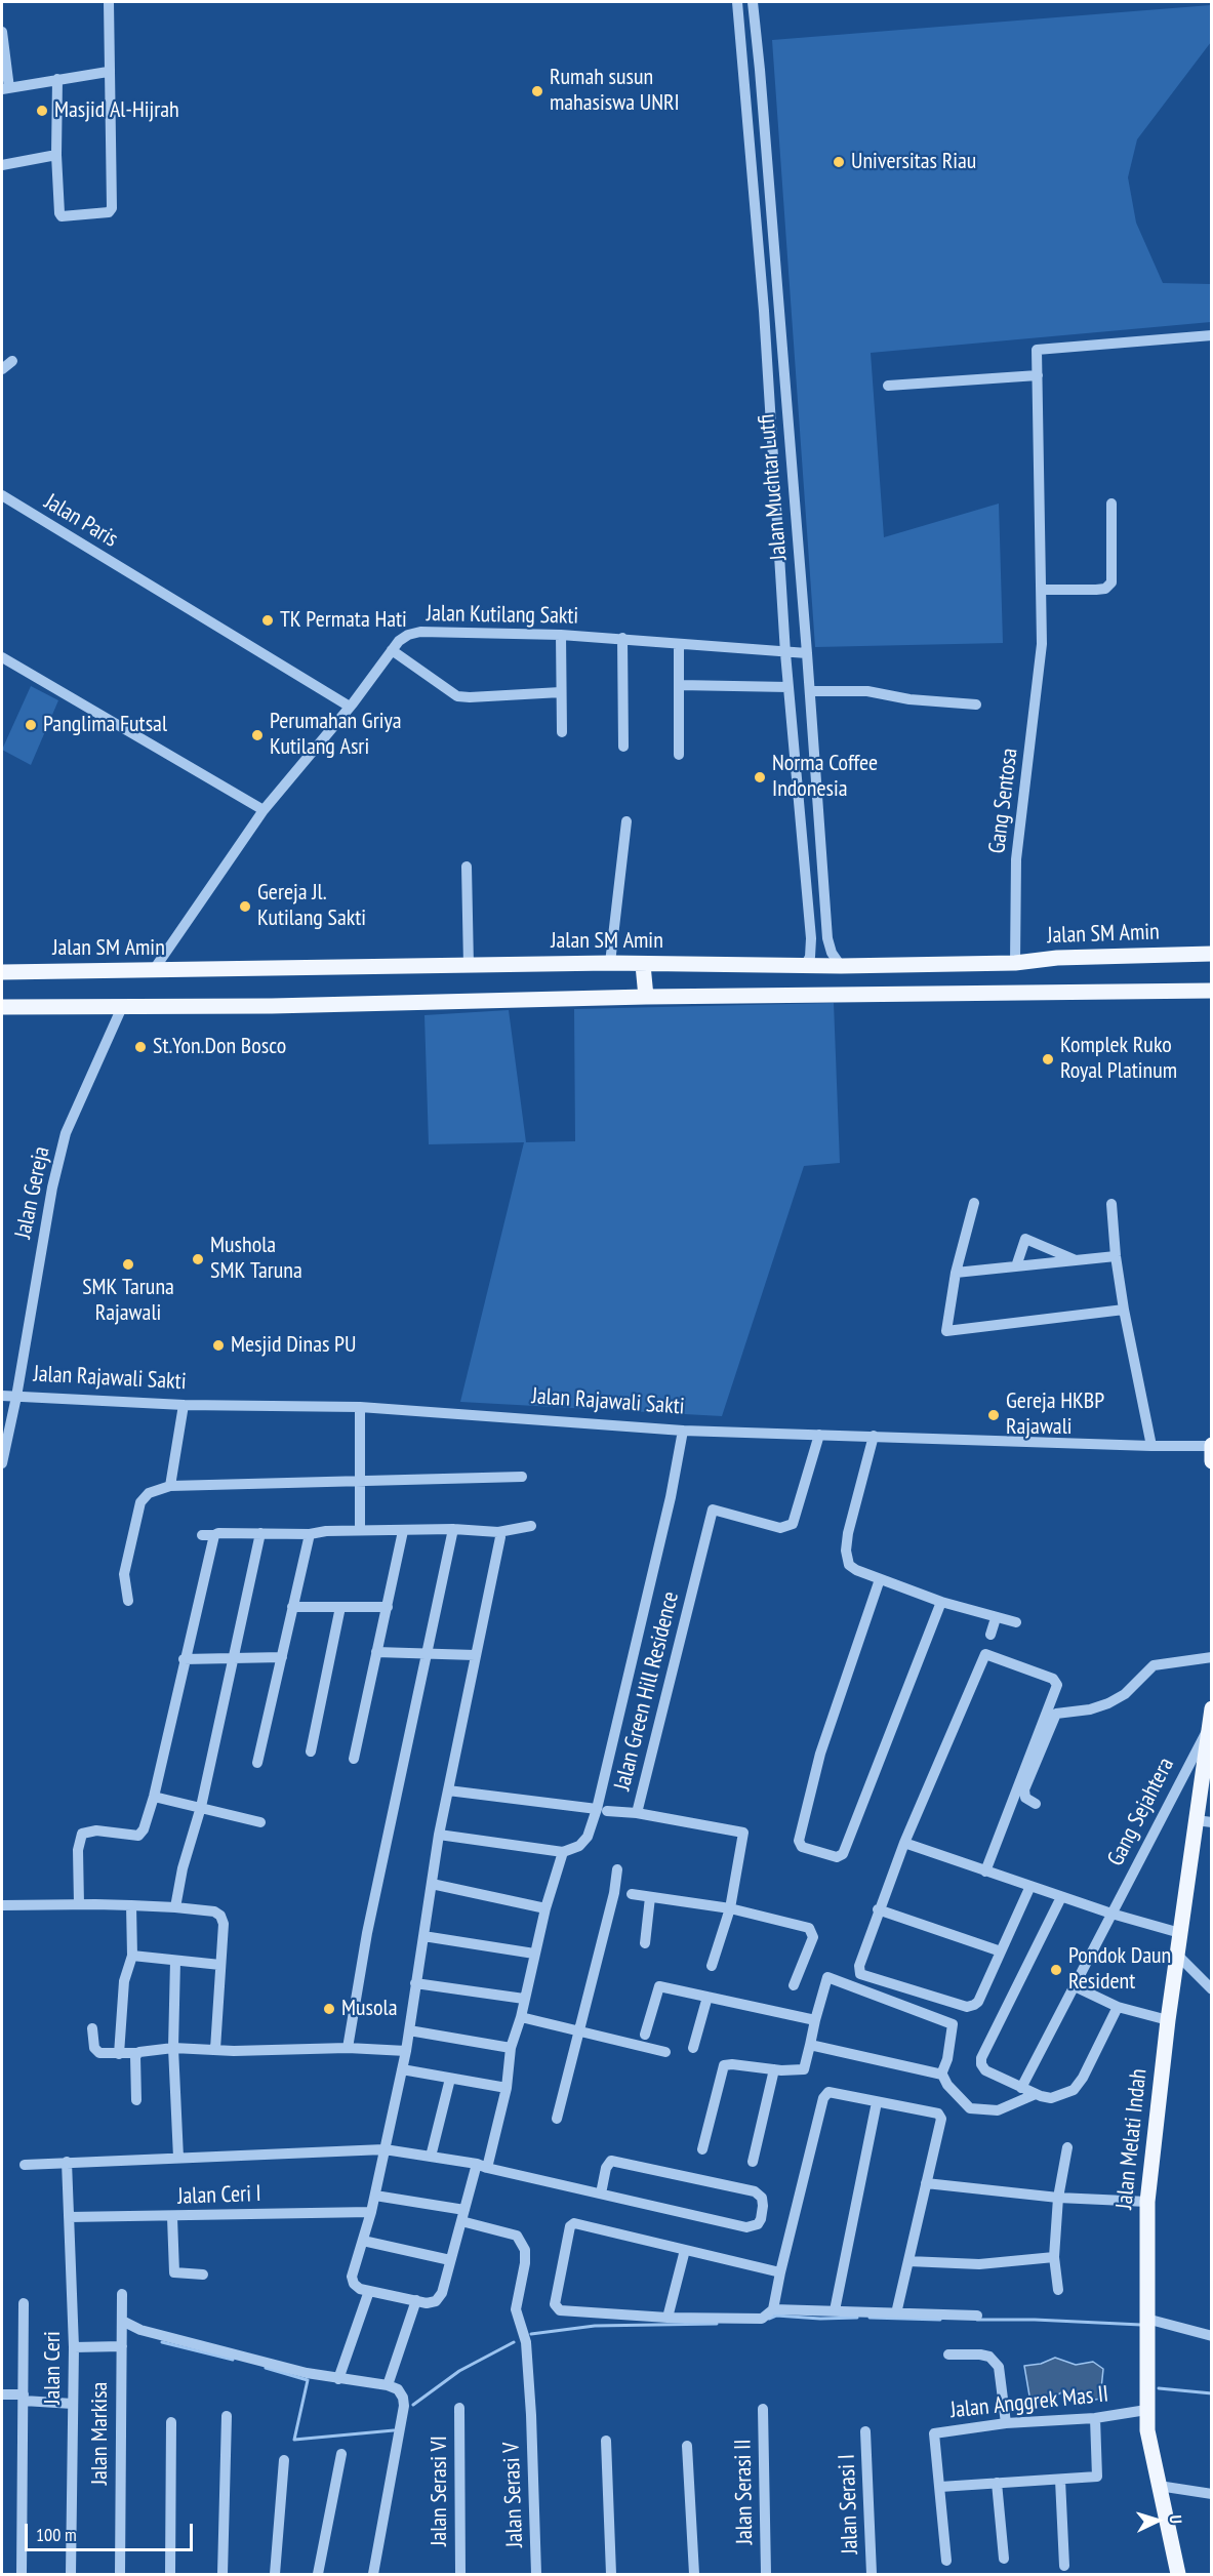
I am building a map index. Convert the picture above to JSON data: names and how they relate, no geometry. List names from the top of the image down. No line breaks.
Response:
{"streets":{"main road":["Jalan SM Amin","Jalan Melati Indah"],"street":["Jalan Muchtar Lutfi","Jalan Paris","Jalan Kutilang Sakti","Gang Sentosa","Jalan Gereja","Jalan Rajawali Sakti","Jalan Green Hill Residence","Gang Sejahtera","Jalan Ceri I","Jalan Ceri","Jalan Anggrek Mas II","Jalan Markisa","Jalan Serasi VI","Jalan Serasi II","Jalan Serasi V","Jalan Serasi I"]},"crossings":[["Jalan Muchtar Lutfi","Jalan Kutilang Sakti"],["Jalan Muchtar Lutfi","Jalan SM Amin"],["Jalan Paris","Jalan Kutilang Sakti"],["Jalan Kutilang Sakti","Jalan SM Amin"],["Gang Sentosa","Jalan SM Amin"],["Jalan Gereja","Jalan Rajawali Sakti"],["Jalan Rajawali Sakti","Jalan Green Hill Residence"],["Gang Sejahtera","Jalan Melati Indah"],["Jalan Melati Indah","Jalan Anggrek Mas II"],["Jalan Ceri I","Jalan Ceri"]],"places":["Rumah susun mahasiswa UNRI","Masjid Al-Hijrah","Universitas Riau","TK Permata Hati","Panglima Futsal","Perumahan Griya Kutilang Asri","Norma Coffee Indonesia","Gereja Jl. Kutilang Sakti","St.Yon.Don Bosco","Komplek Ruko Royal Platinum","Mushola SMK Taruna","SMK Taruna Rajawali","Mesjid Dinas PU","Gereja HKBP Rajawali","Pondok Daun Resident","Musola"],"scale_bar":"100 m","north":"right"}
